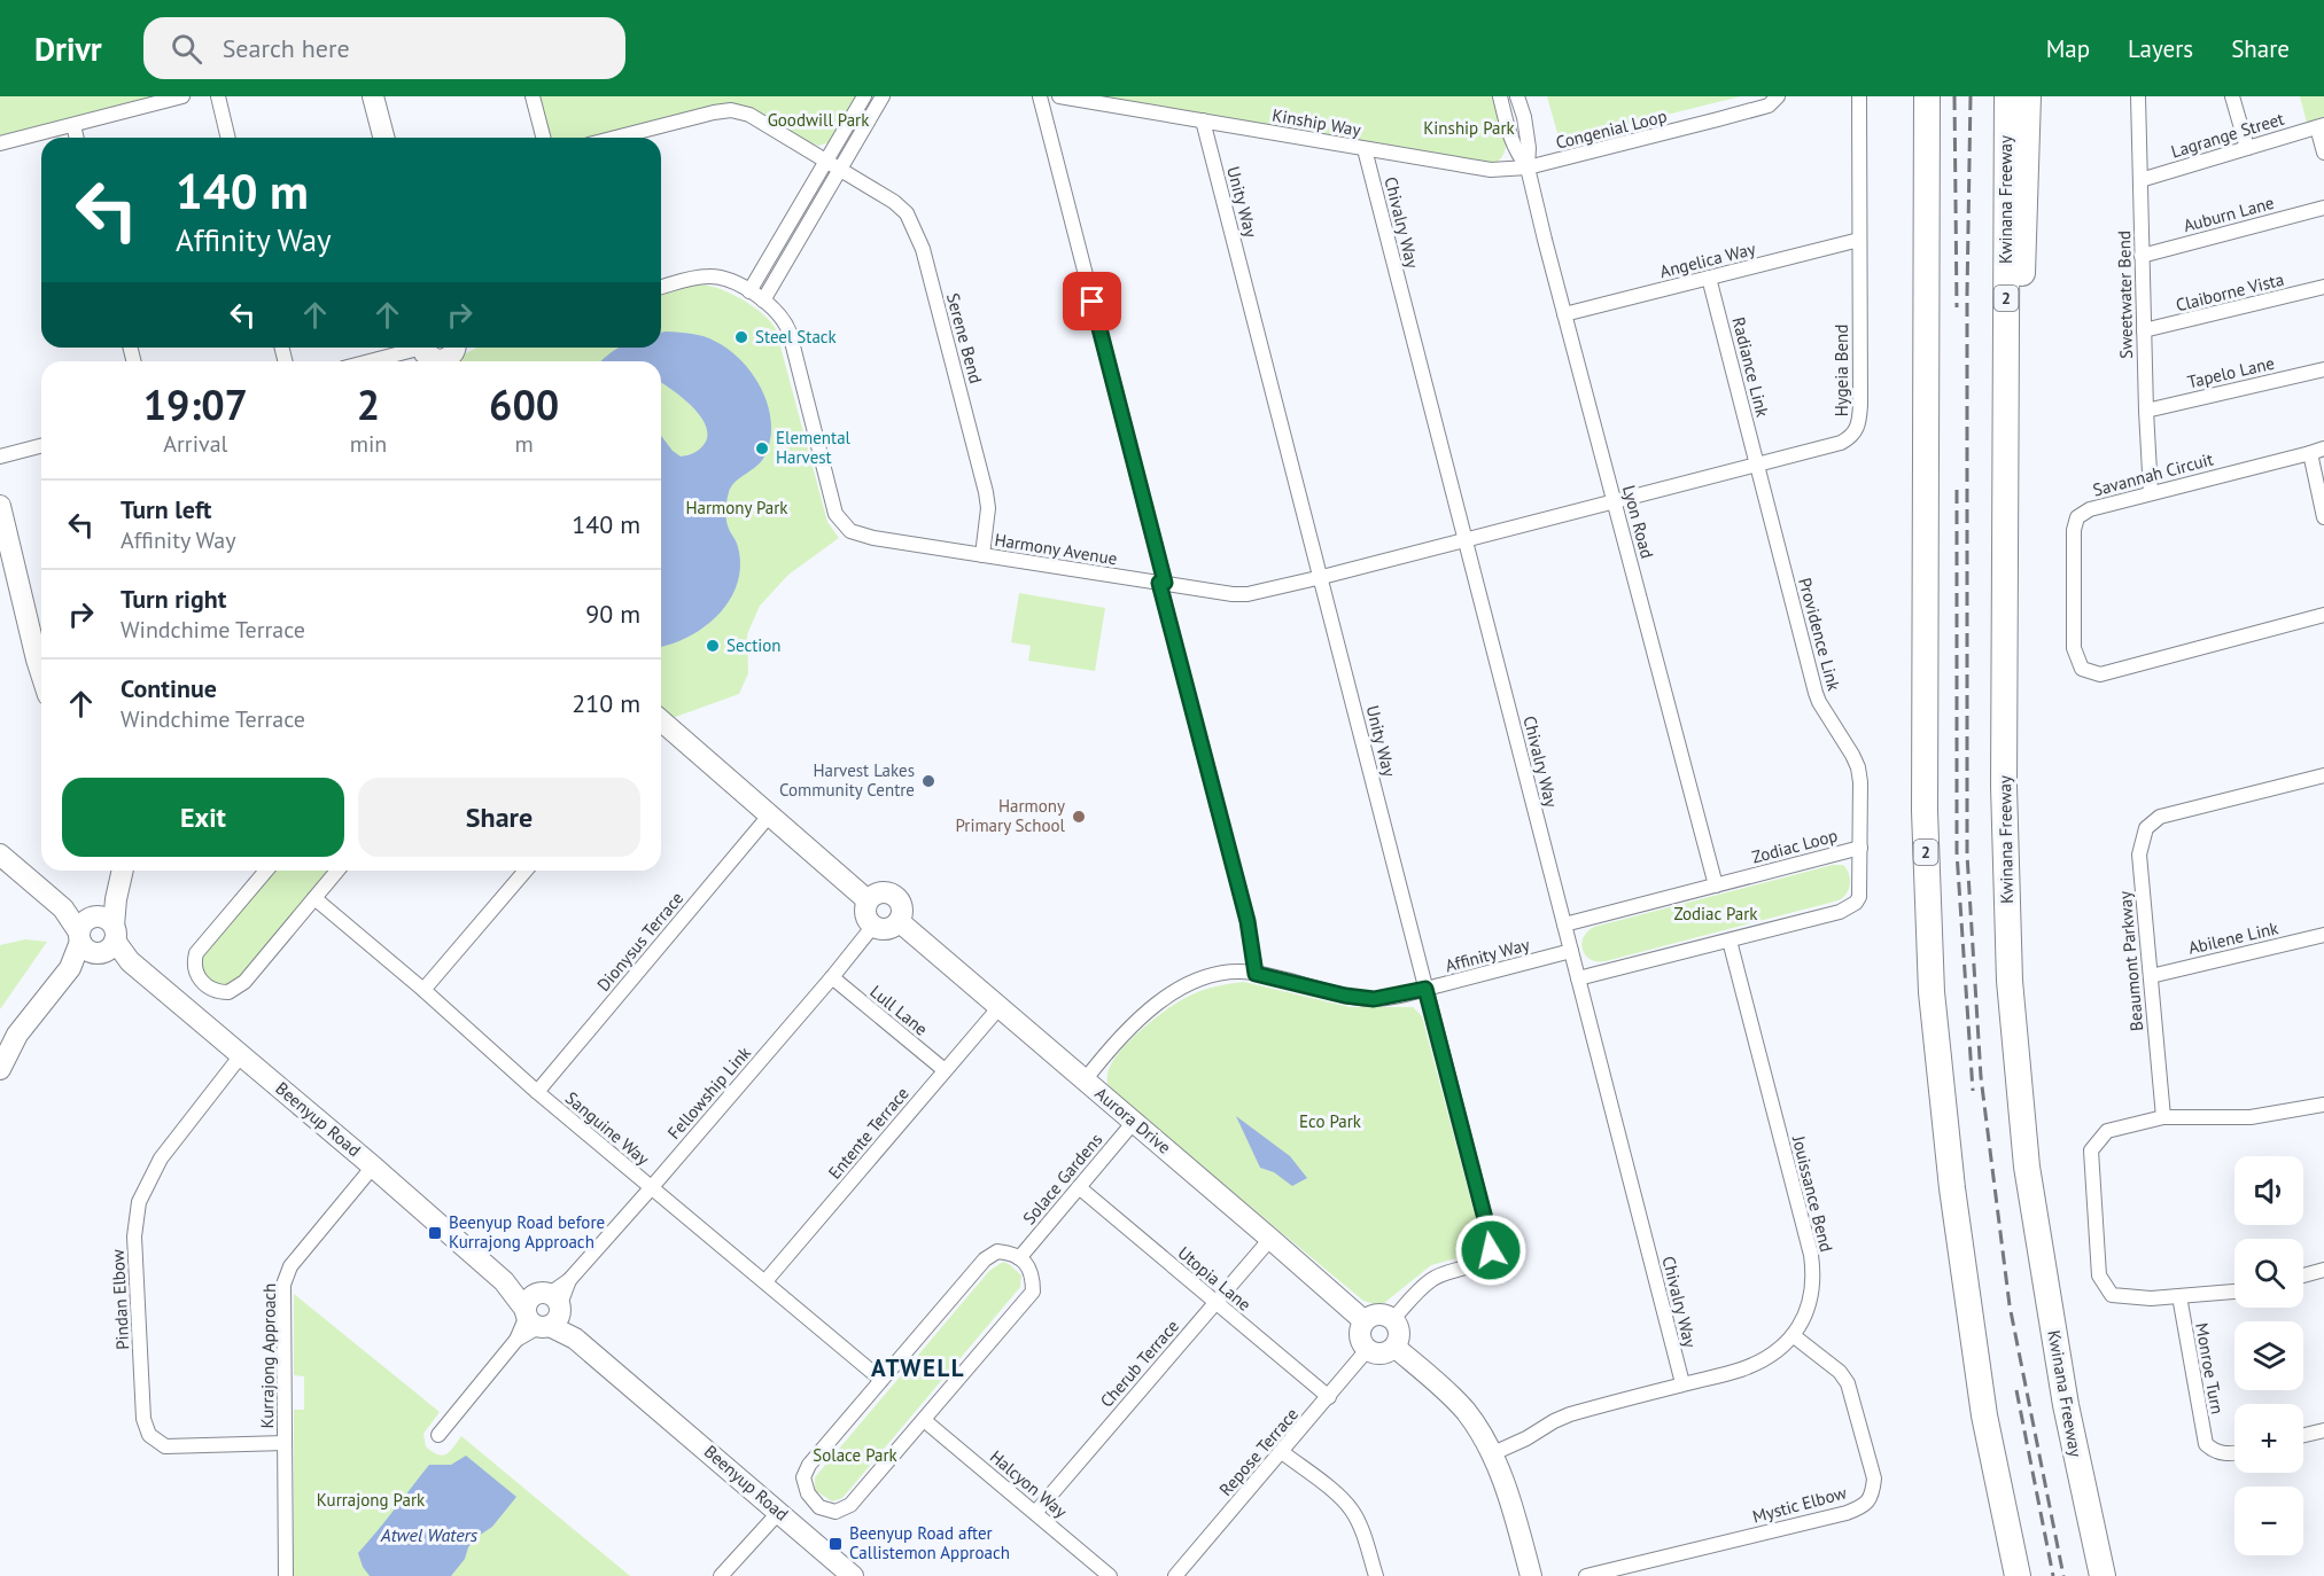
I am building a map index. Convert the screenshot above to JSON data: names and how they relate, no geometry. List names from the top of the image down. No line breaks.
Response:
{"streets":{"highway":["Kwinana Freeway","2"],"street":["Kinship Way","Congenial Loop","Lagrange Street","Unity Way","Auburn Lane","Chivalry Way","Angelica Way","Claiborne Vista","Sweetwater Bend","Serene Bend","Radiance Link","Hygeia Bend","Tapelo Lane","Savannah Circuit","Lyon Road","Harmony Avenue","Providence Link","Zodiac Loop","Abilene Link","Dionysus Terrace","Affinity Way","Beaumont Parkway","Lull Lane","Fellowship Link","Beenyup Road","Aurora Drive","Sanguine Way","Entente Terrace","Solace Gardens","Jouissance Bend","Utopia Lane","Pindan Elbow","Kurrajong Approach","Cherub Terrace","Monroe Turn","Repose Terrace","Halcyon Way","Mystic Elbow"]},"crossings":[["Kinship Way","Congenial Loop"],["Kinship Way","Unity Way"],["Kinship Way","Chivalry Way"],["Kinship Way","Lyon Road"],["Congenial Loop","Lyon Road"],["Lagrange Street","Sweetwater Bend"],["Kwinana Freeway","2"],["Unity Way","Harmony Avenue"],["Unity Way","Affinity Way"],["Unity Way","Aurora Drive"],["Unity Way","Repose Terrace"],["Auburn Lane","Sweetwater Bend"],["Chivalry Way","Harmony Avenue"],["Chivalry Way","Zodiac Loop"],["Chivalry Way","Affinity Way"],["Chivalry Way","Jouissance Bend"],["Angelica Way","Radiance Link"],["Angelica Way","Hygeia Bend"],["Angelica Way","Lyon Road"],["Claiborne Vista","Sweetwater Bend"],["Sweetwater Bend","Tapelo Lane"],["Sweetwater Bend","Savannah Circuit"],["Serene Bend","Harmony Avenue"],["Radiance Link","Hygeia Bend"],["Radiance Link","Providence Link"],["Hygeia Bend","Lyon Road"],["Hygeia Bend","Harmony Avenue"],["Hygeia Bend","Providence Link"],["Lyon Road","Harmony Avenue"],["Lyon Road","Zodiac Loop"],["Providence Link","Zodiac Loop"],["Zodiac Loop","Jouissance Bend"],["Abilene Link","Beaumont Parkway"],["Dionysus Terrace","Sanguine Way"],["Affinity Way","Aurora Drive"],["Lull Lane","Fellowship Link"],["Lull Lane","Entente Terrace"],["Fellowship Link","Beenyup Road"],["Fellowship Link","Aurora Drive"],["Fellowship Link","Sanguine Way"],["Beenyup Road","Pindan Elbow"],["Beenyup Road","Kurrajong Approach"],["Aurora Drive","Entente Terrace"],["Aurora Drive","Solace Gardens"],["Aurora Drive","Cherub Terrace"],["Aurora Drive","Repose Terrace"],["Sanguine Way","Entente Terrace"],["Solace Gardens","Utopia Lane"],["Jouissance Bend","Mystic Elbow"],["Utopia Lane","Cherub Terrace"],["Utopia Lane","Repose Terrace"],["Pindan Elbow","Kurrajong Approach"],["Cherub Terrace","Halcyon Way"]],"districts":["ATWELL"],"water":["Atwel Waters"],"parks":["Goodwill Park","Kinship Park","Harmony Park","Zodiac Park","Eco Park","Solace Park","Kurrajong Park"],"places":{"other":["Steel Stack","Elemental Harvest","Section","Harvest Lakes Community Centre","Harmony Primary School"],"transit":["Beenyup Road before Kurrajong Approach","Beenyup Road after Callistemon Approach"]},"page":{"header":"Drivr","search":"Search here","nav":["Map","Layers","Share"],"turn":["140 m","Affinity Way"],"eta":["19:07","Arrival","2","min","600","m"],"list":[{"name":"Turn left","note":"Affinity Way","value":"140 m"},{"name":"Turn right","note":"Windchime Terrace","value":"90 m"},{"name":"Continue","note":"Windchime Terrace","value":"210 m"}],"buttons":["Exit","Share"],"map_buttons":["+","−"]}}
